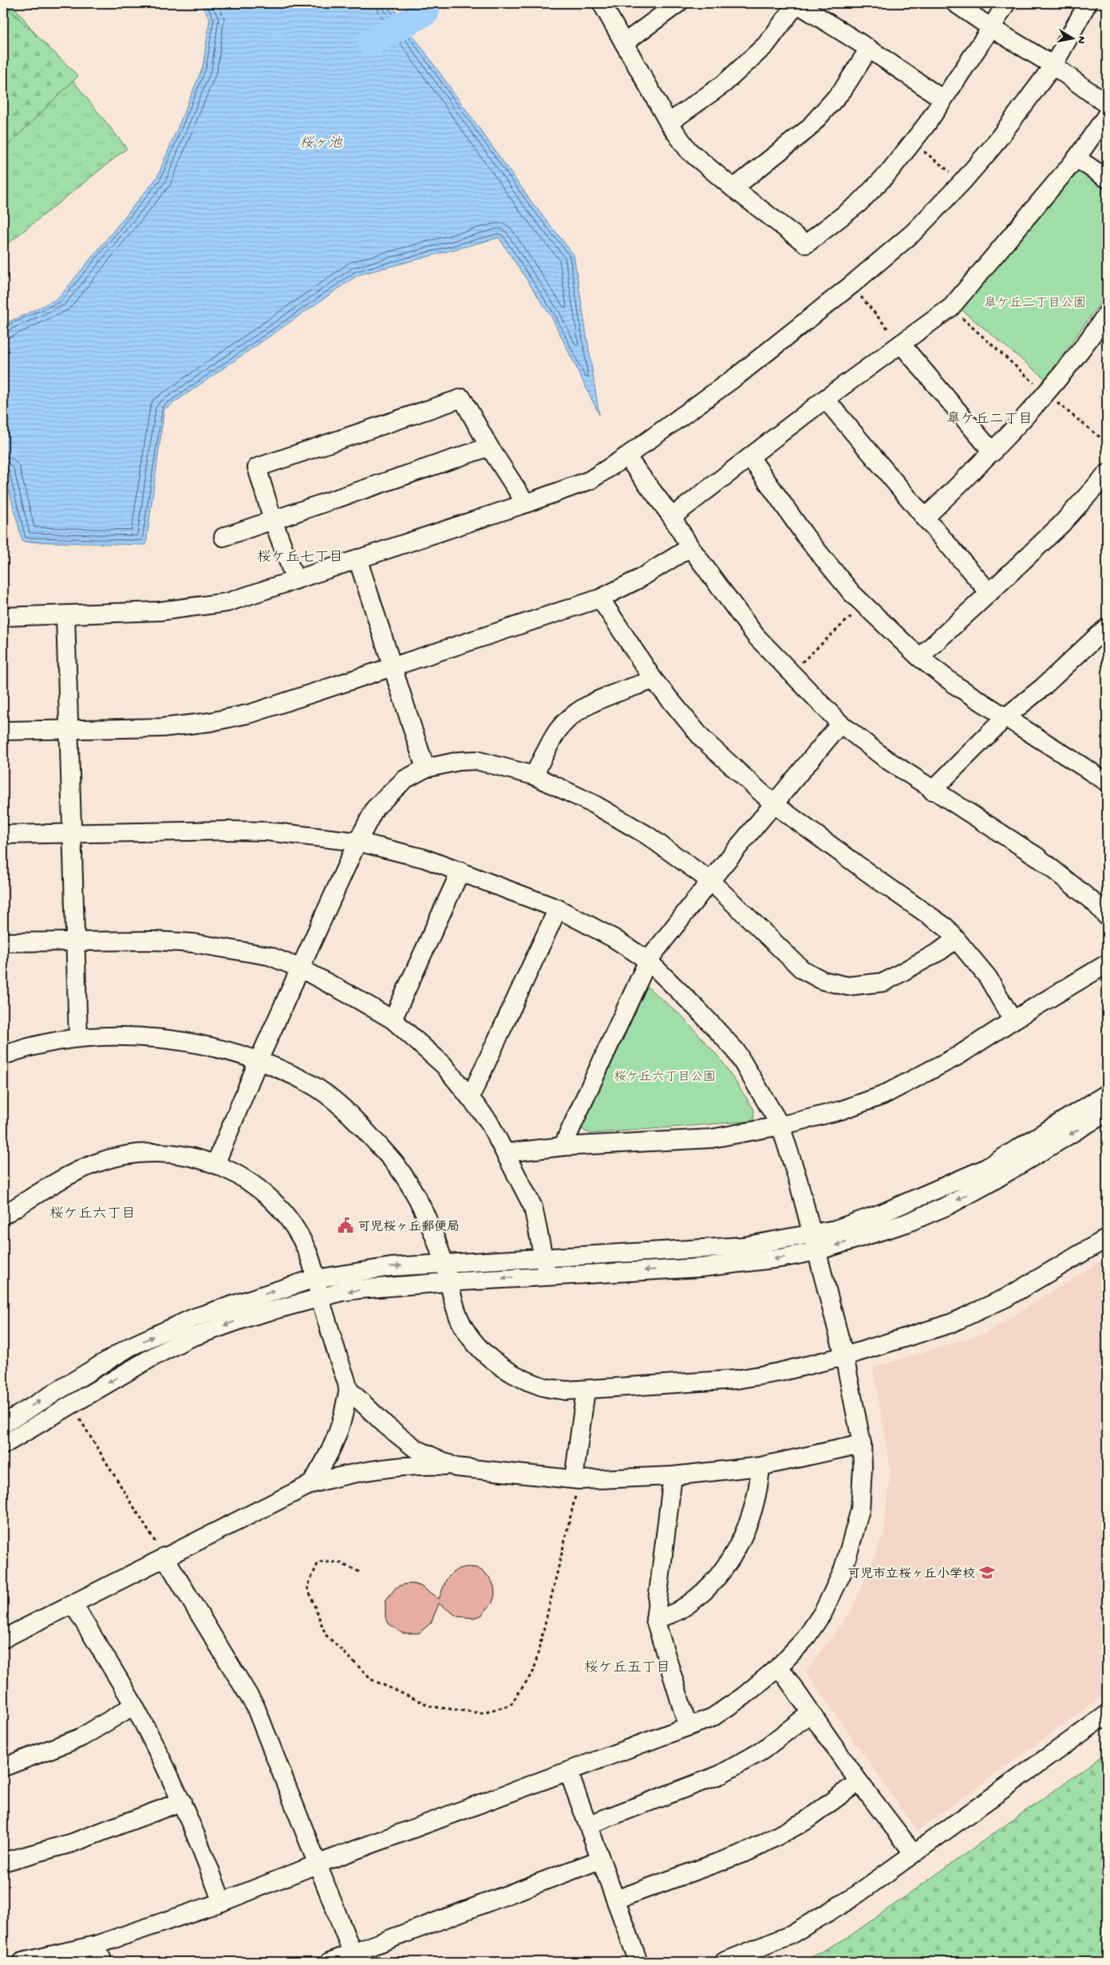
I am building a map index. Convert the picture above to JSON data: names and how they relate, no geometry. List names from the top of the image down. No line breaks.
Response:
{"districts":["皐ケ丘二丁目","桜ケ丘七丁目","桜ケ丘六丁目","桜ケ丘五丁目"],"water":["桜ヶ池"],"parks":["皐ケ丘二丁目公園","桜ケ丘六丁目公園"],"places":{"public building":["可児桜ヶ丘郵便局"],"school or university":["可児市立桜ヶ丘小学校"]},"north":"right"}
